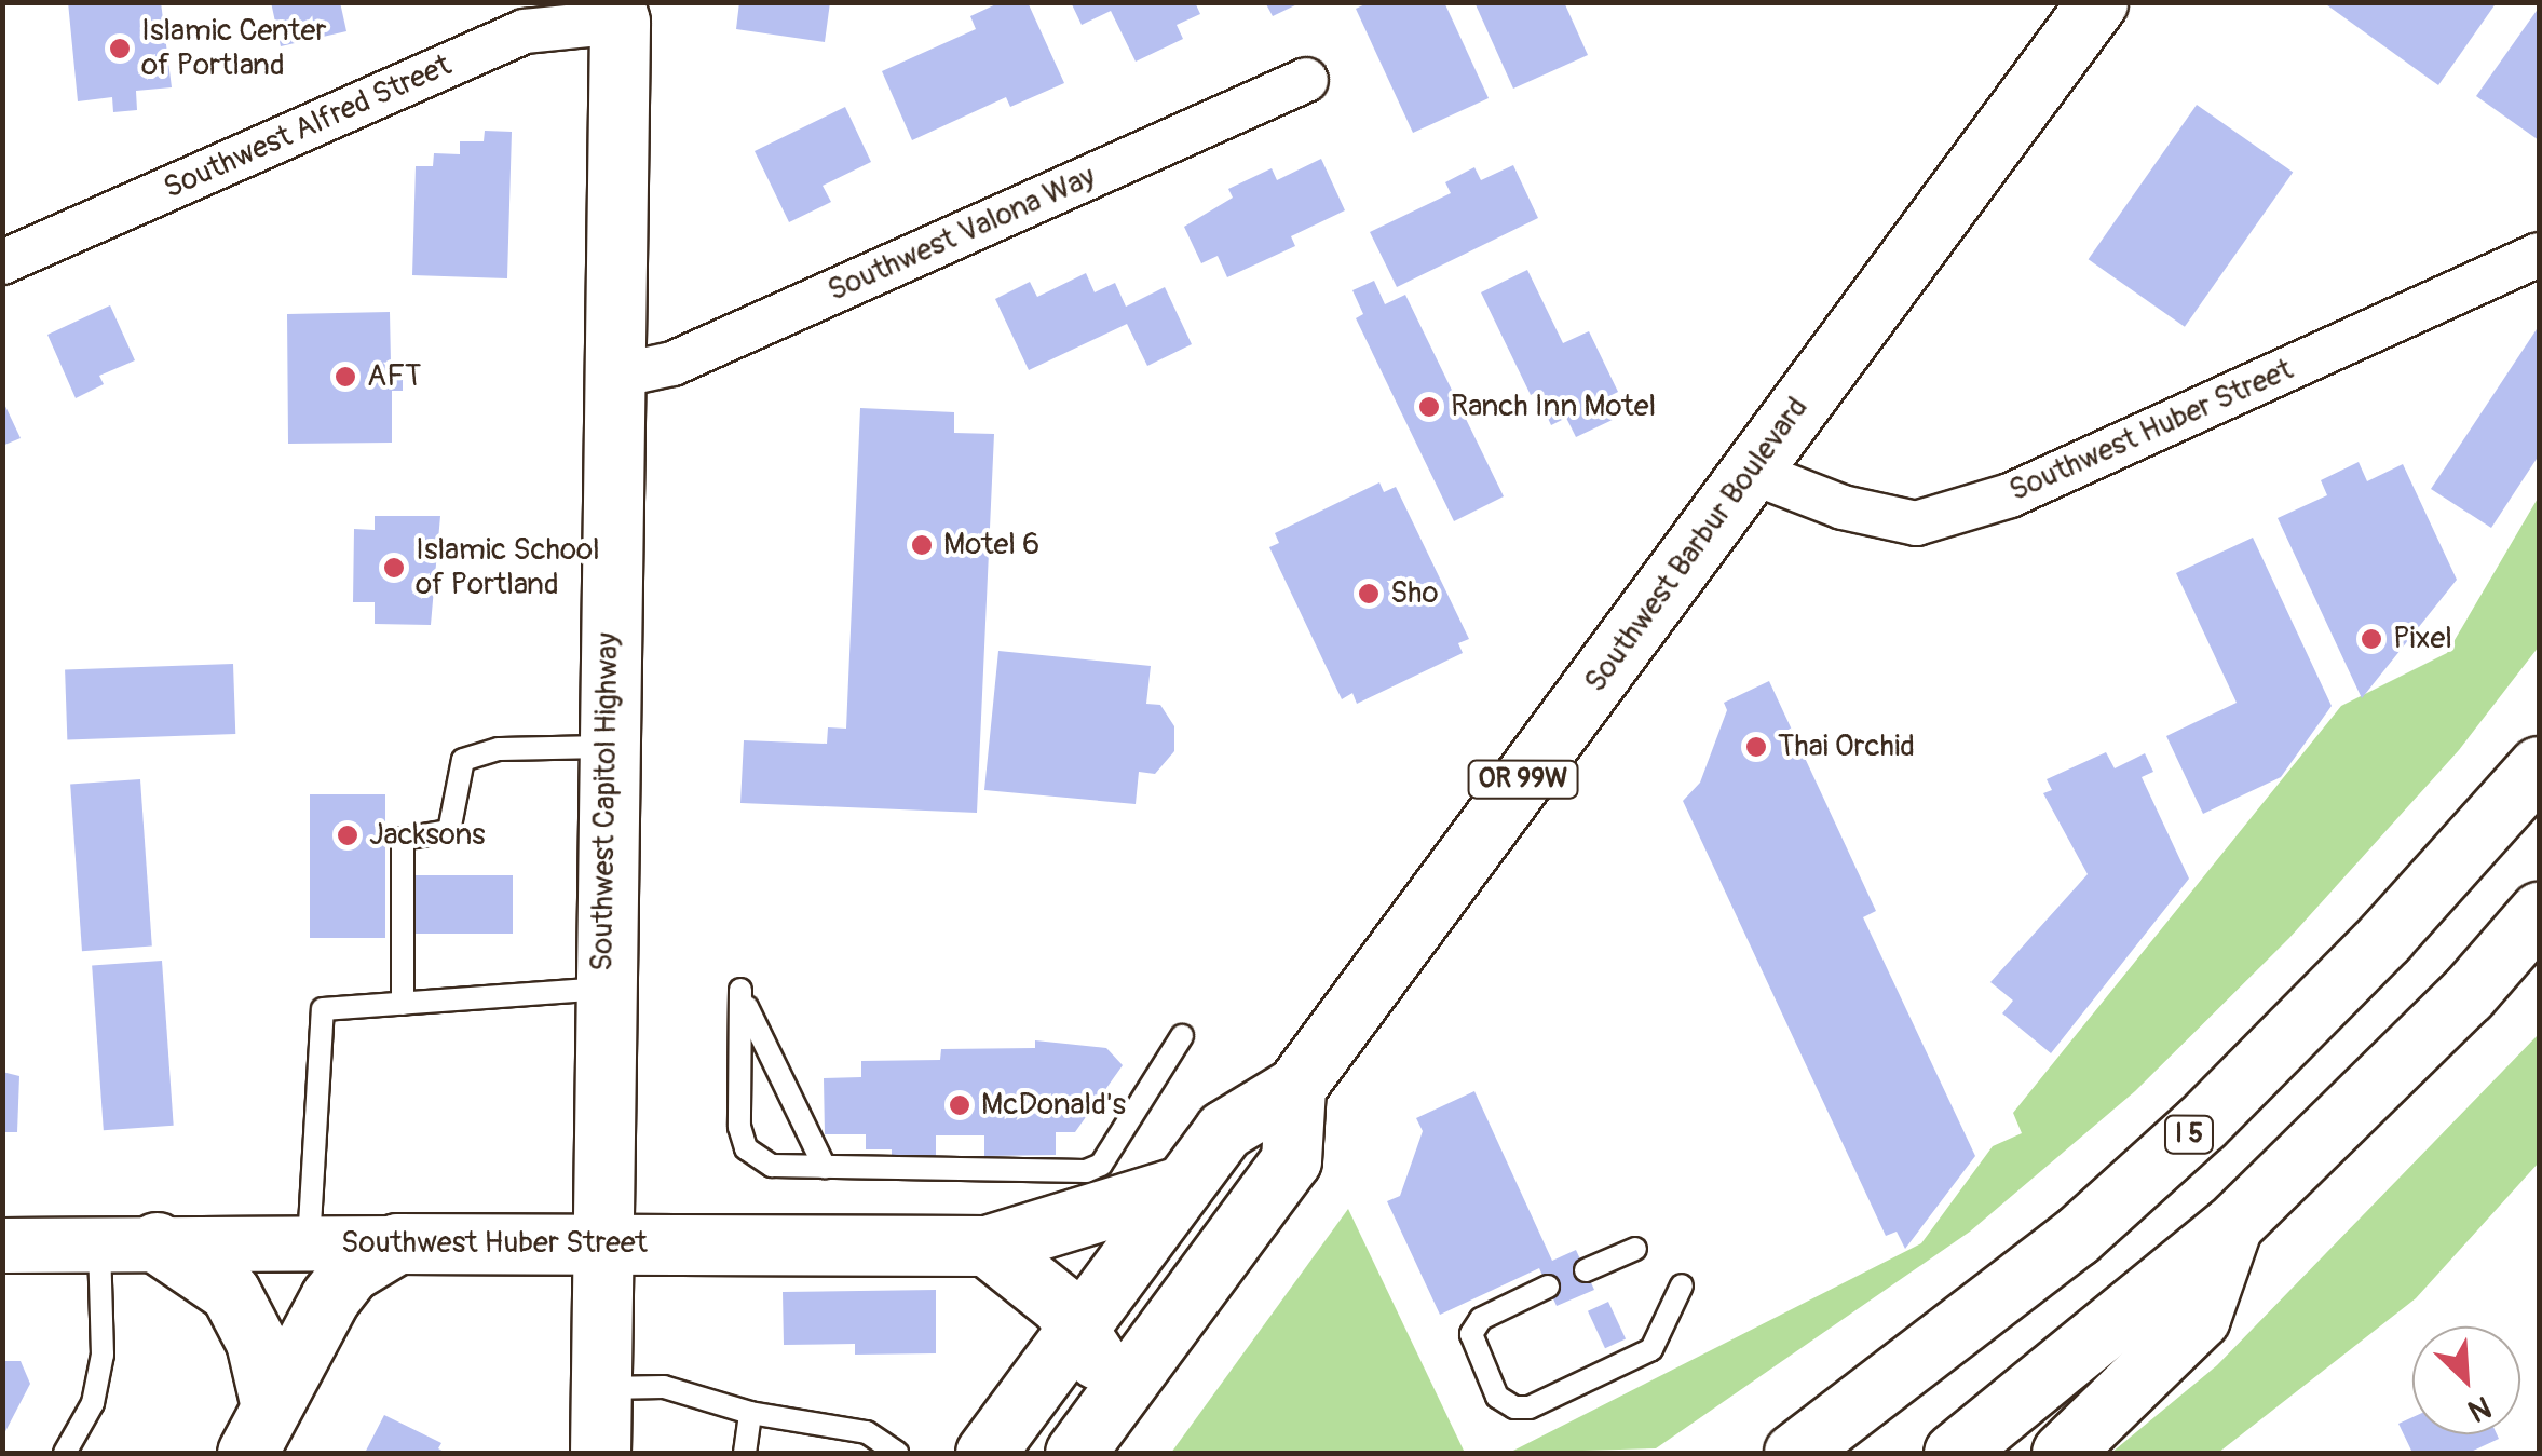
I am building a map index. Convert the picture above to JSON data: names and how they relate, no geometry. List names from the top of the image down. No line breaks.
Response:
{"streets":{"main road":["Southwest Huber Street","Southwest Barbur Boulevard","OR 99W","Southwest Capitol Highway","I 5"],"street":["Southwest Alfred Street","Southwest Valona Way"]},"crossings":[["Southwest Alfred Street","Southwest Capitol Highway"],["Southwest Valona Way","Southwest Capitol Highway"],["Southwest Huber Street","Southwest Barbur Boulevard"],["Southwest Huber Street","Southwest Capitol Highway"]],"places":["Islamic Center of Portland","AFT","Ranch Inn Motel","Motel 6","Islamic School of Portland","Sho","Pixel","Thai Orchid","Jacksons","McDonald's"],"north":"bottom right"}
